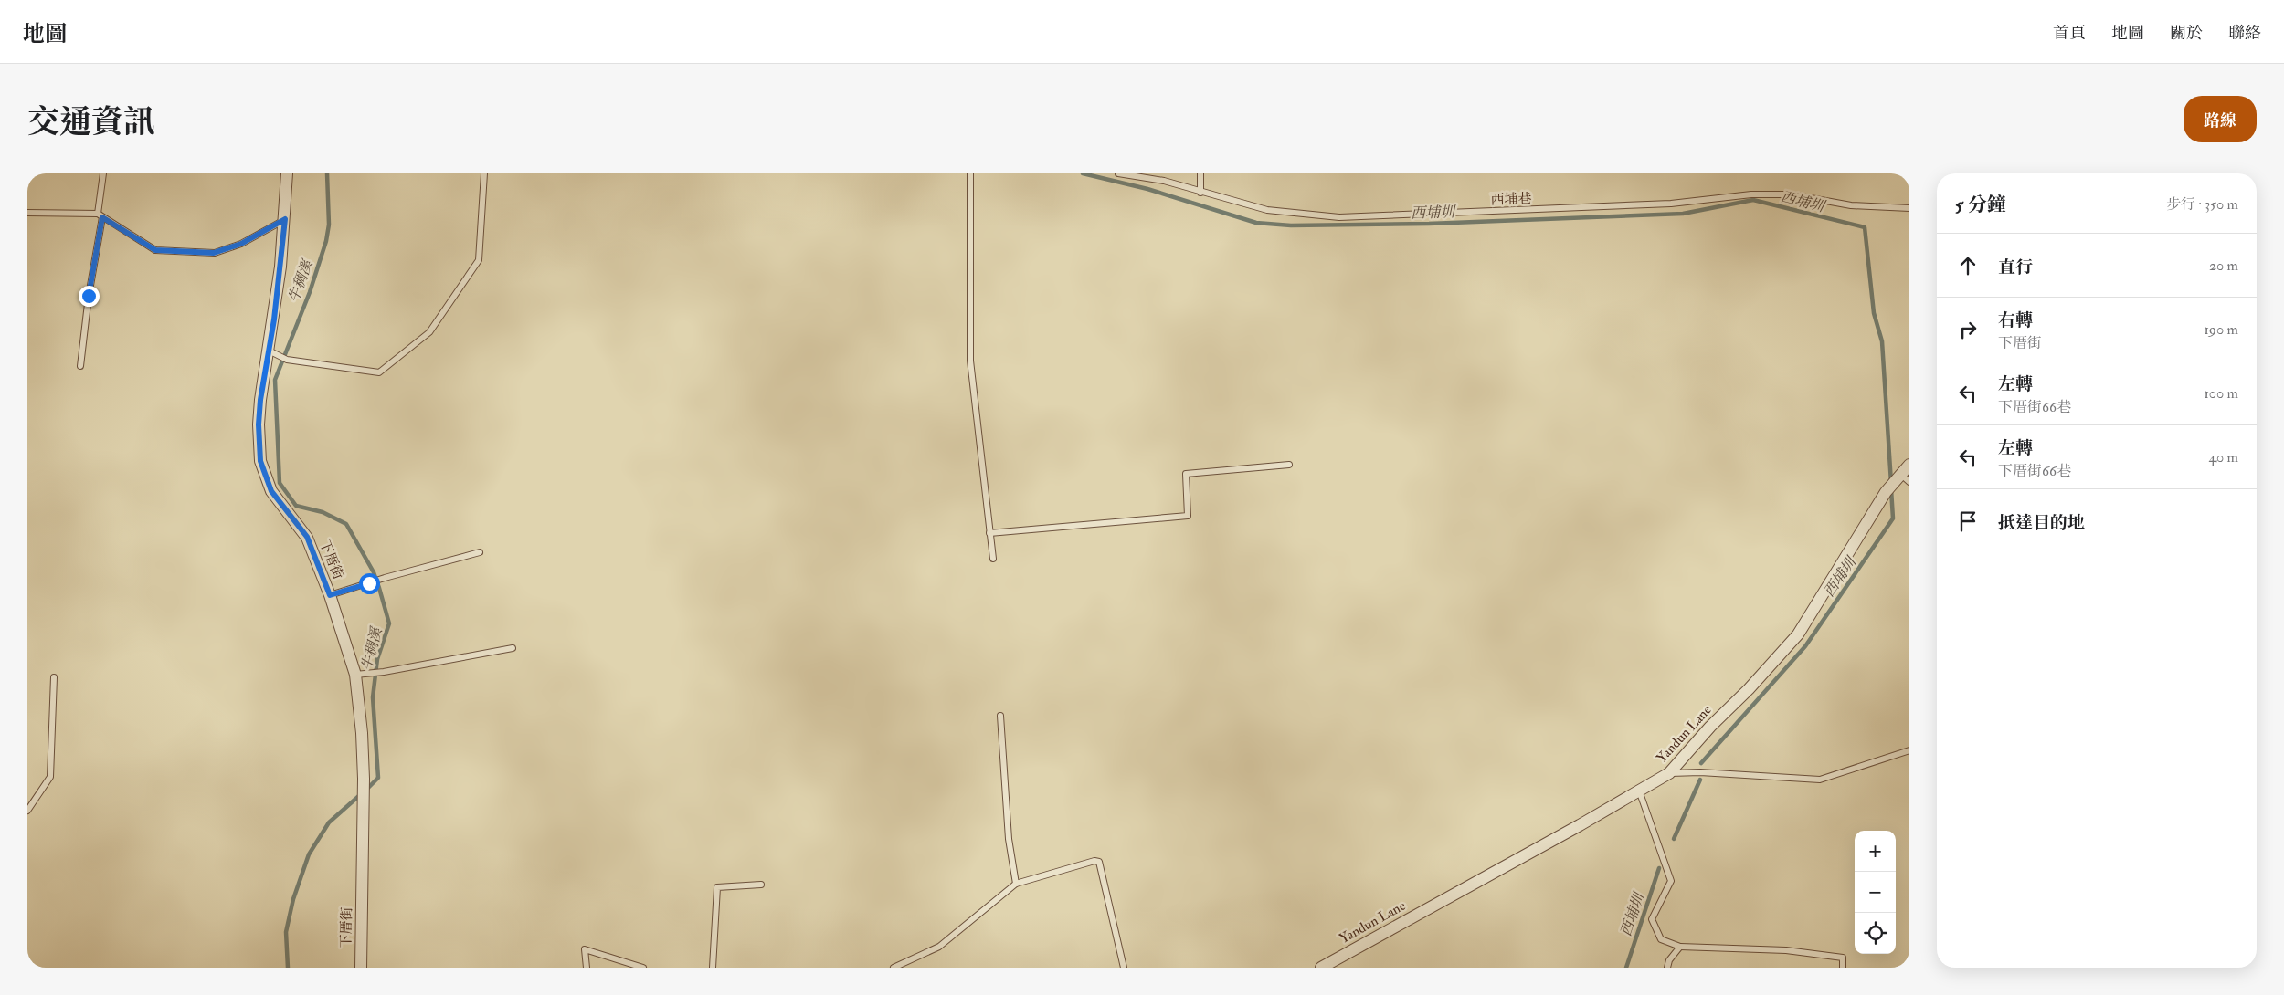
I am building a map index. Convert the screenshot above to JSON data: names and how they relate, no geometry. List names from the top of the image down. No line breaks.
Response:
{"streets":{"street":["下厝街","Yandun Lane"],"lane":["西埔巷"]},"water":["西埔圳","牛稠溪"],"page":{"header":"地圖","nav":["首頁","地圖","關於","聯絡"],"title":"交通資訊","buttons":"路線","heading":["5 分鐘","步行 · 350 m"],"list":[["直行","20 m"],["右轉","下厝街","190 m"],["左轉","下厝街66巷","100 m"],["左轉","下厝街66巷","40 m"],"抵達目的地"],"map_buttons":["+","−"]}}
